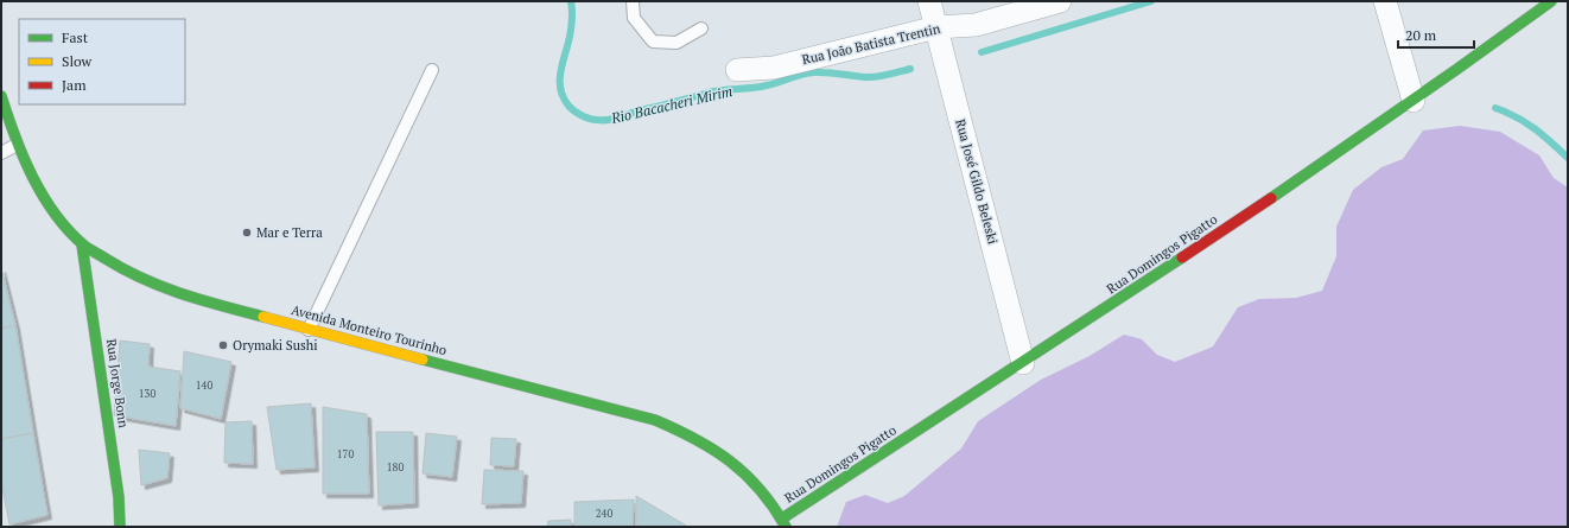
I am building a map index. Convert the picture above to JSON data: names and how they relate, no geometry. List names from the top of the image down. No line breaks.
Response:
{"streets":{"street":["Rua João Batista Trentin","Rua José Gildo Beleski","Rua Domingos Pigatto","Avenida Monteiro Tourinho","Rua Jorge Bonn"]},"crossings":[["Rua João Batista Trentin","Rua José Gildo Beleski"],["Rua José Gildo Beleski","Rua Domingos Pigatto"],["Rua Domingos Pigatto","Avenida Monteiro Tourinho"],["Avenida Monteiro Tourinho","Rua Jorge Bonn"]],"water":["Rio Bacacheri Mirim"],"places":["Mar e Terra","Orymaki Sushi"],"house_numbers":["140","130","170","180","240"],"legend":["Fast","Slow","Jam"],"scale_bar":"20 m"}
